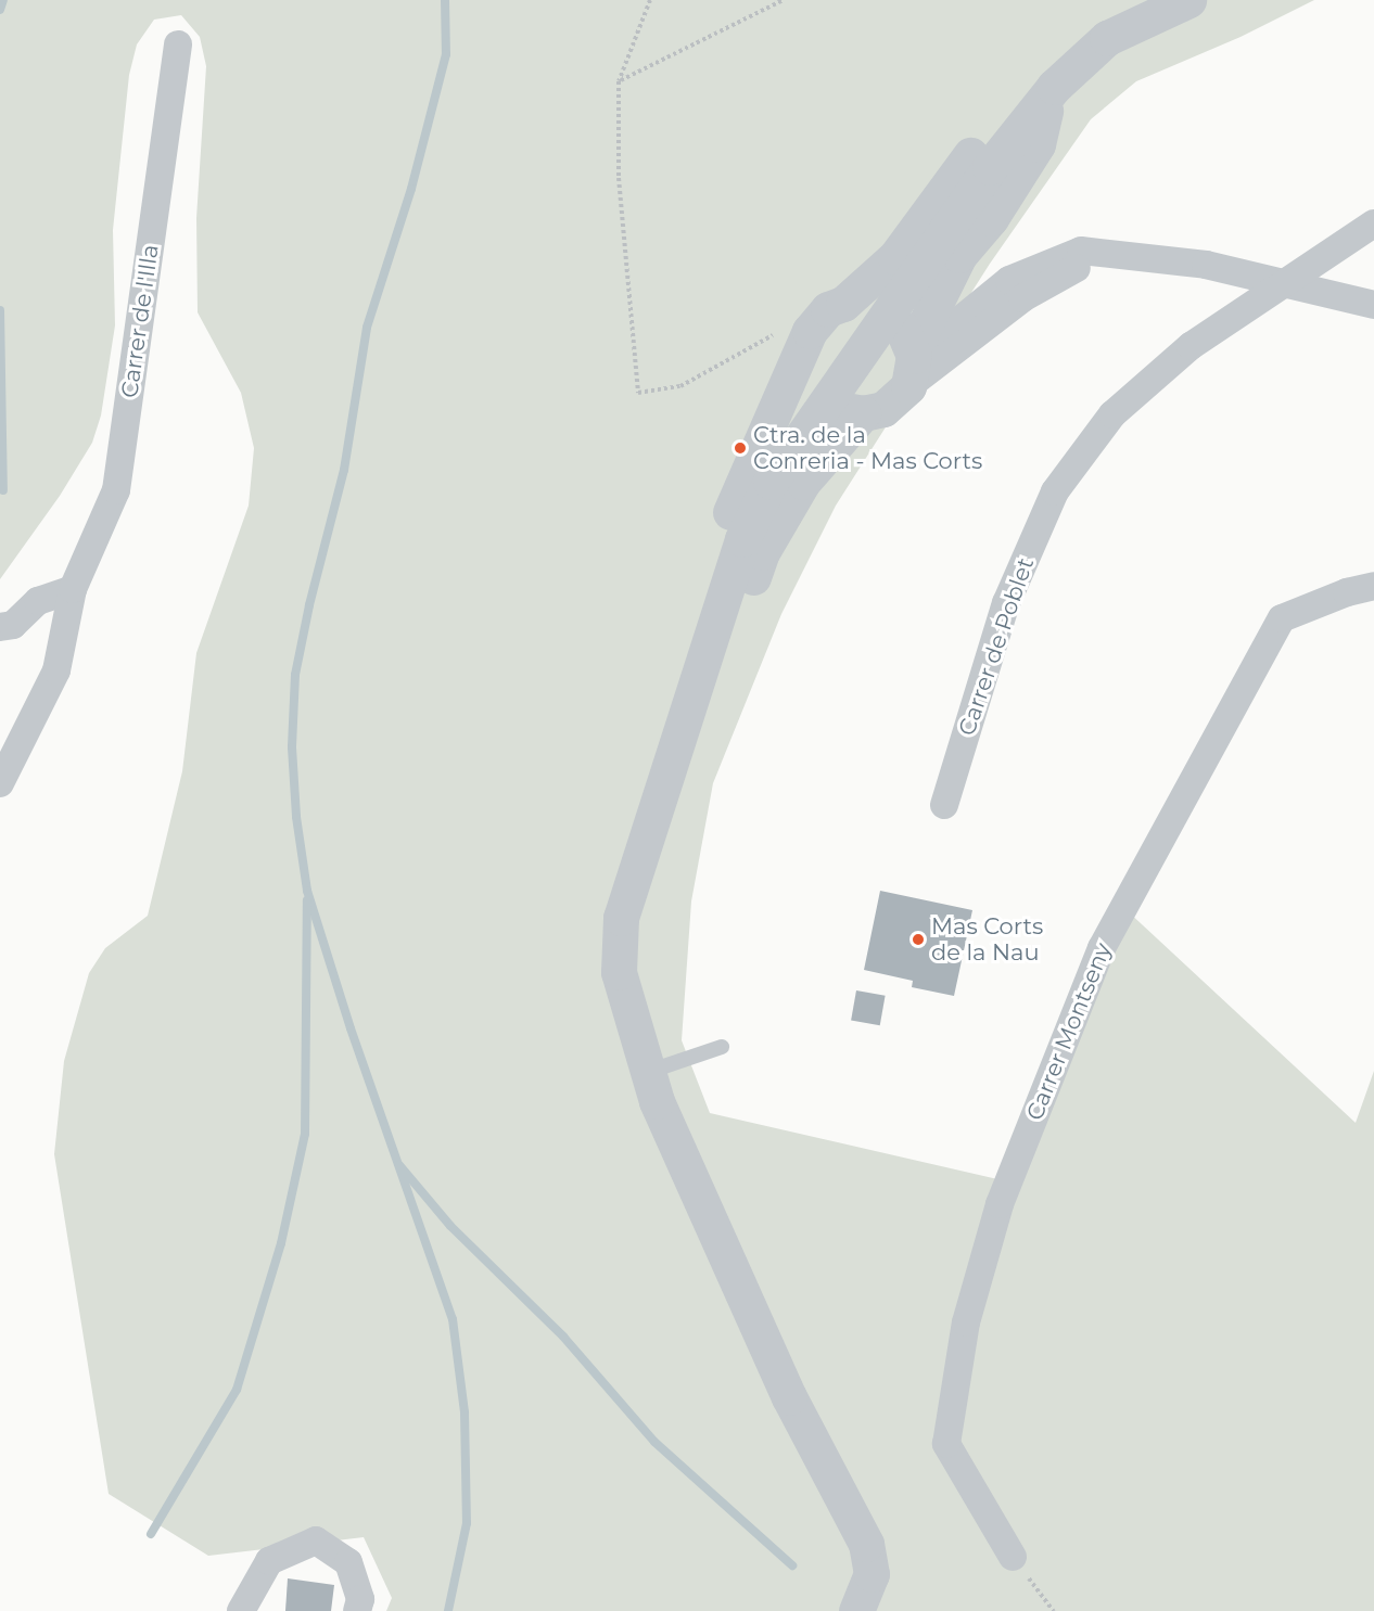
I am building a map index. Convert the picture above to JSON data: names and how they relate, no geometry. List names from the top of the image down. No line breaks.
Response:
{"streets":{"street":["Carrer de l'Illa","Carrer de Poblet","Carrer Montseny"]},"places":["Ctra. de la Conreria - Mas Corts","Mas Corts de la Nau"]}
